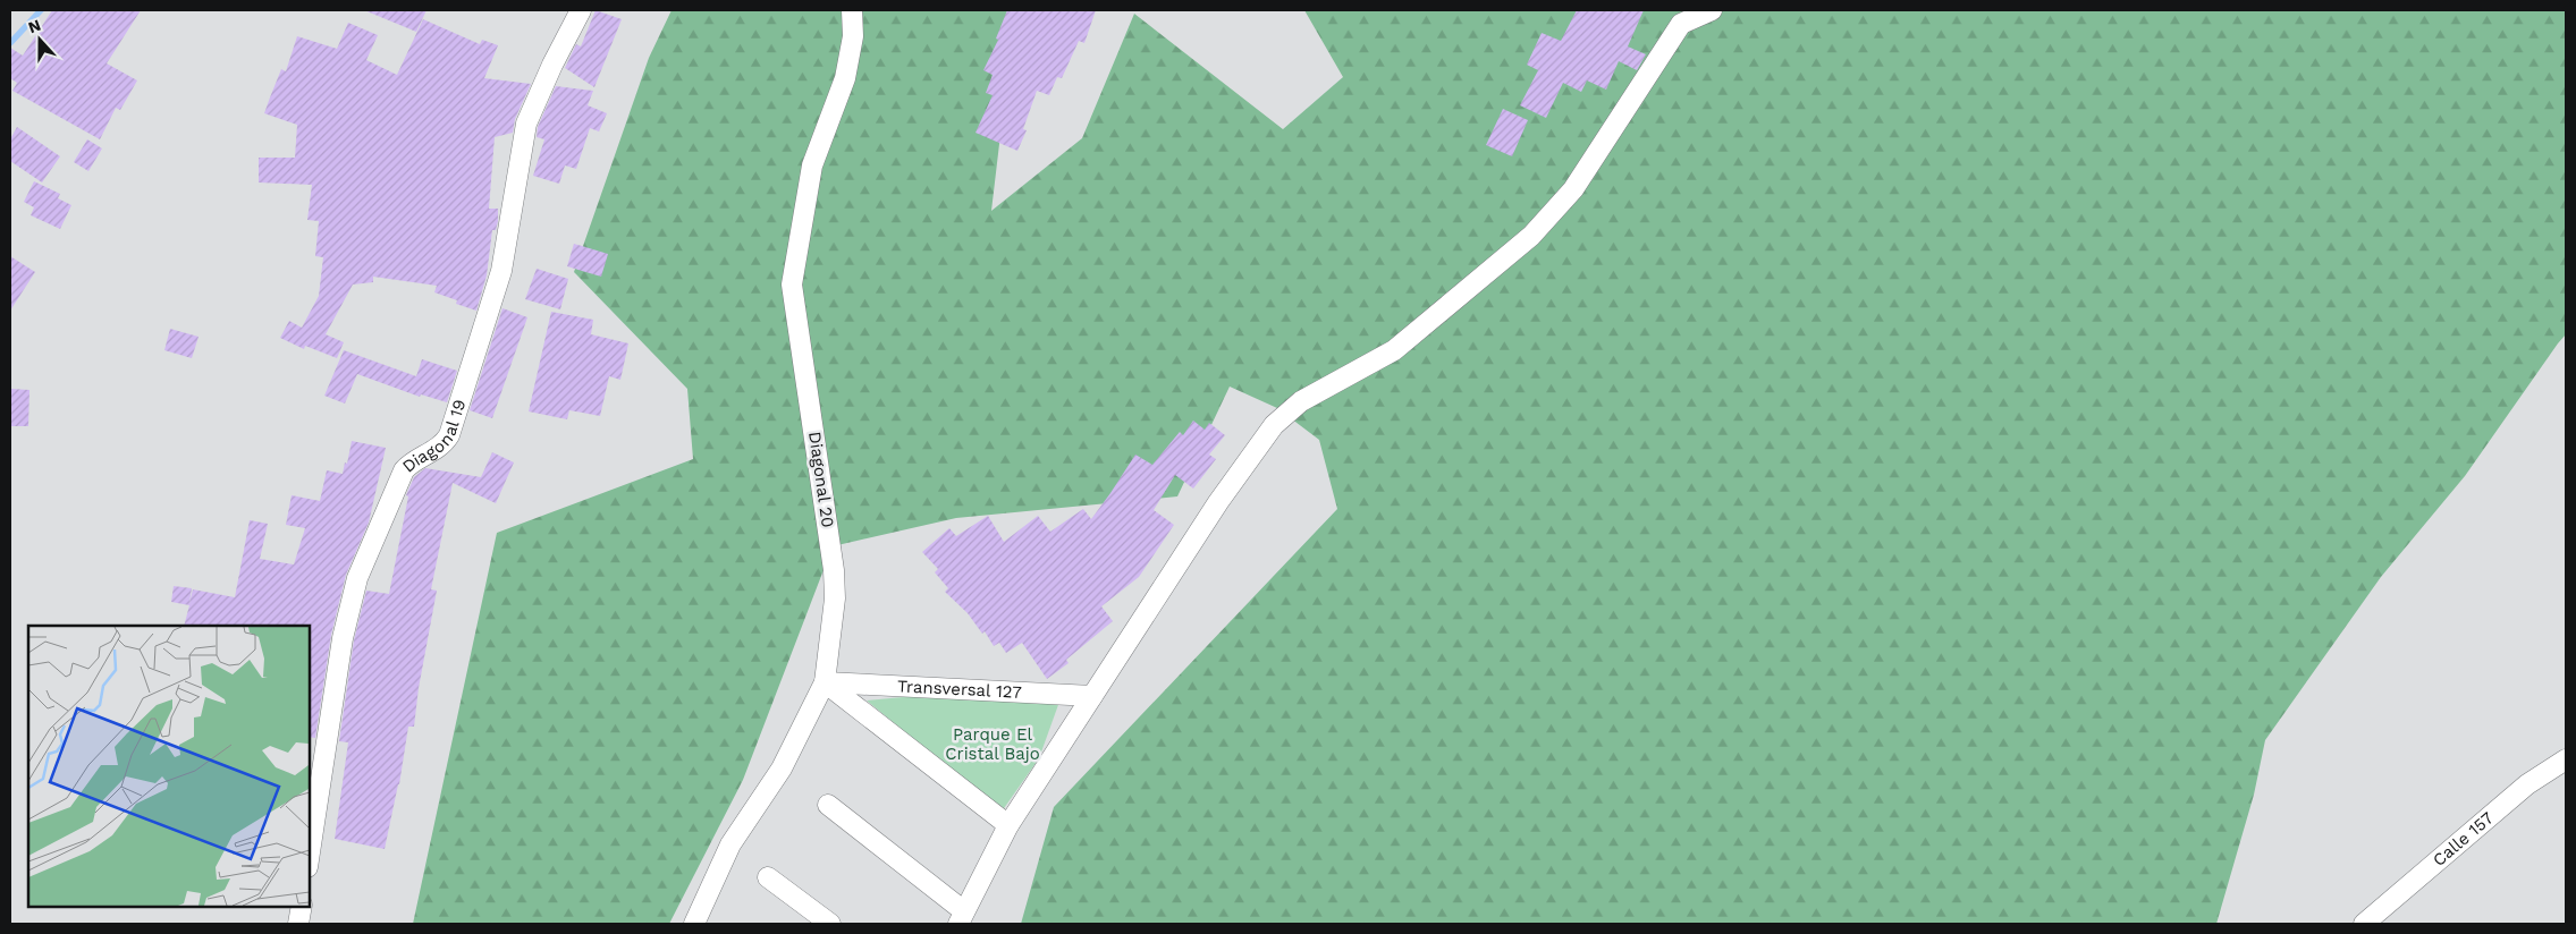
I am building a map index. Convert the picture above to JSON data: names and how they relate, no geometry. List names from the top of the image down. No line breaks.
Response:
{"streets":{"street":["Diagonal 19","Diagonal 20","Transversal 127","Calle 157"]},"crossings":[["Diagonal 20","Transversal 127"]],"parks":["Parque El Cristal Bajo"],"north":"top"}
